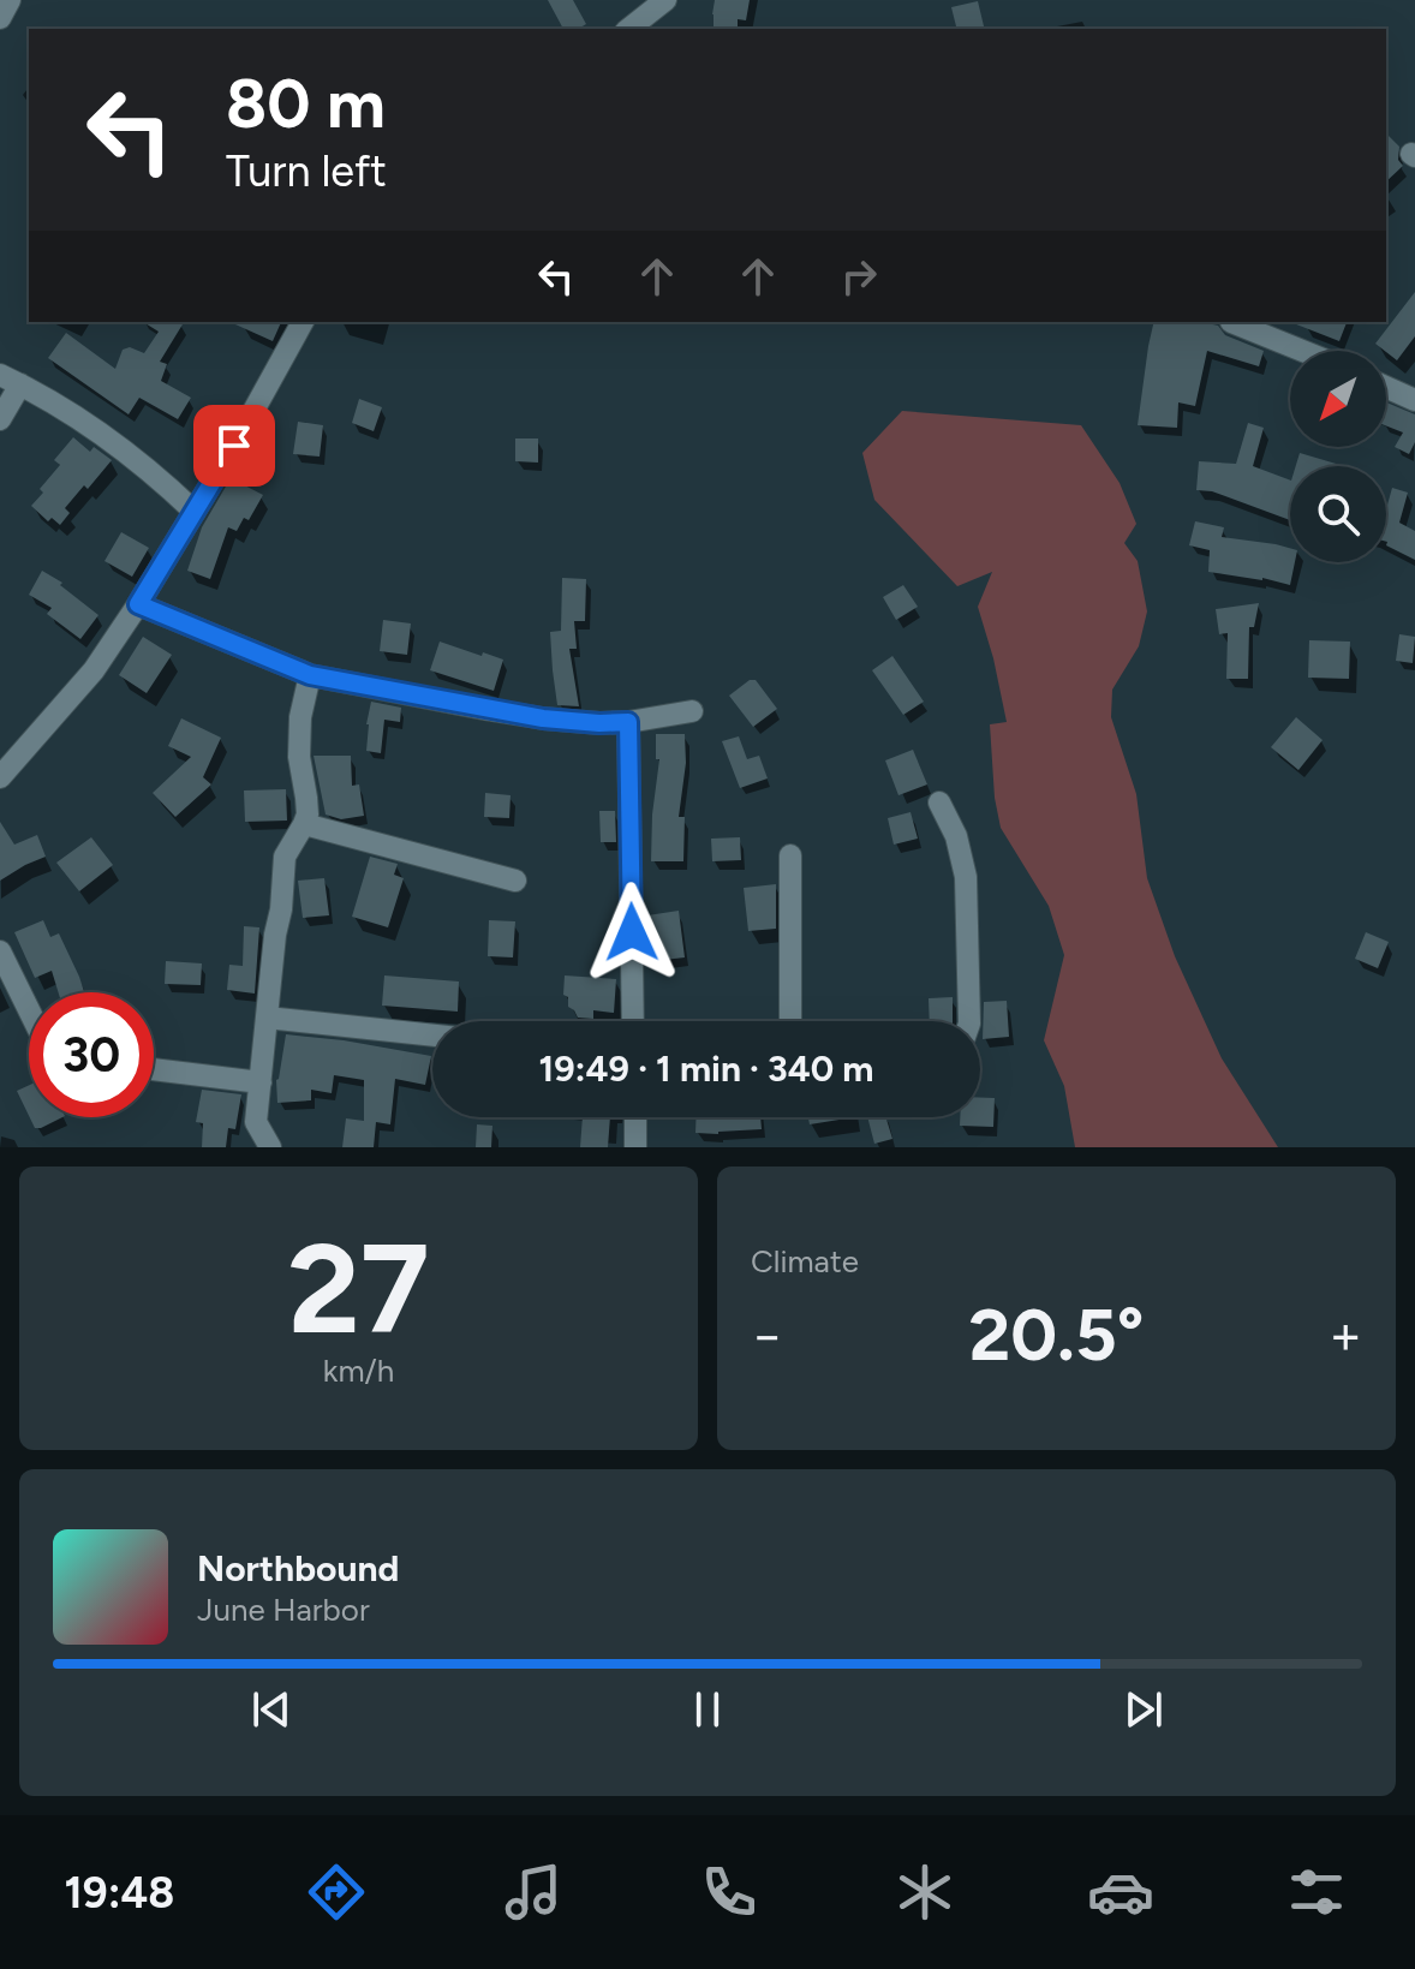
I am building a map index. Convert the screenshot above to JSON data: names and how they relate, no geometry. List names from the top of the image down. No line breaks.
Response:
{"north":"bottom left","page":{"turn":["80 m","Turn left"],"limit":"30","trip":"19:49 · 1 min · 340 m","tile":[["27","km/h"],"Climate"],"heat":["−","20.5°","+"],"song":["Northbound","June Harbor"],"tabs":"19:48"}}
